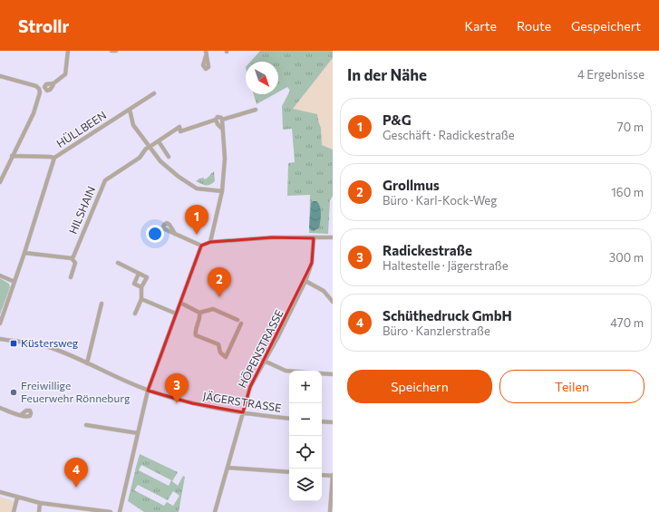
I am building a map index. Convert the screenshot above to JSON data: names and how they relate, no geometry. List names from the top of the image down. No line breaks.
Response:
{"streets":{"street":["HÜLLBEEN","HILSHAIN","HÖPENSTRASSE","JÄGERSTRASSE"]},"crossings":[["HÖPENSTRASSE","JÄGERSTRASSE"]],"places":{"transit":["Küstersweg"],"other":["Freiwillige Feuerwehr Rönneburg"]},"north":"bottom right","page":{"header":"Strollr","nav":["Karte","Route","Gespeichert"],"heading":["In der Nähe","4 Ergebnisse"],"list":[{"mark":"1","name":"P&G","note":"Geschäft · Radickestraße","value":"70 m"},{"mark":"2","name":"Grollmus","note":"Büro · Karl-Kock-Weg","value":"160 m"},{"mark":"3","name":"Radickestraße","note":"Haltestelle · Jägerstraße","value":"300 m"},{"mark":"4","name":"Schüthedruck GmbH","note":"Büro · Kanzlerstraße","value":"470 m"}],"pins":["1","2","3","4"],"buttons":["Speichern","Teilen"],"map_buttons":["+","−"]}}
